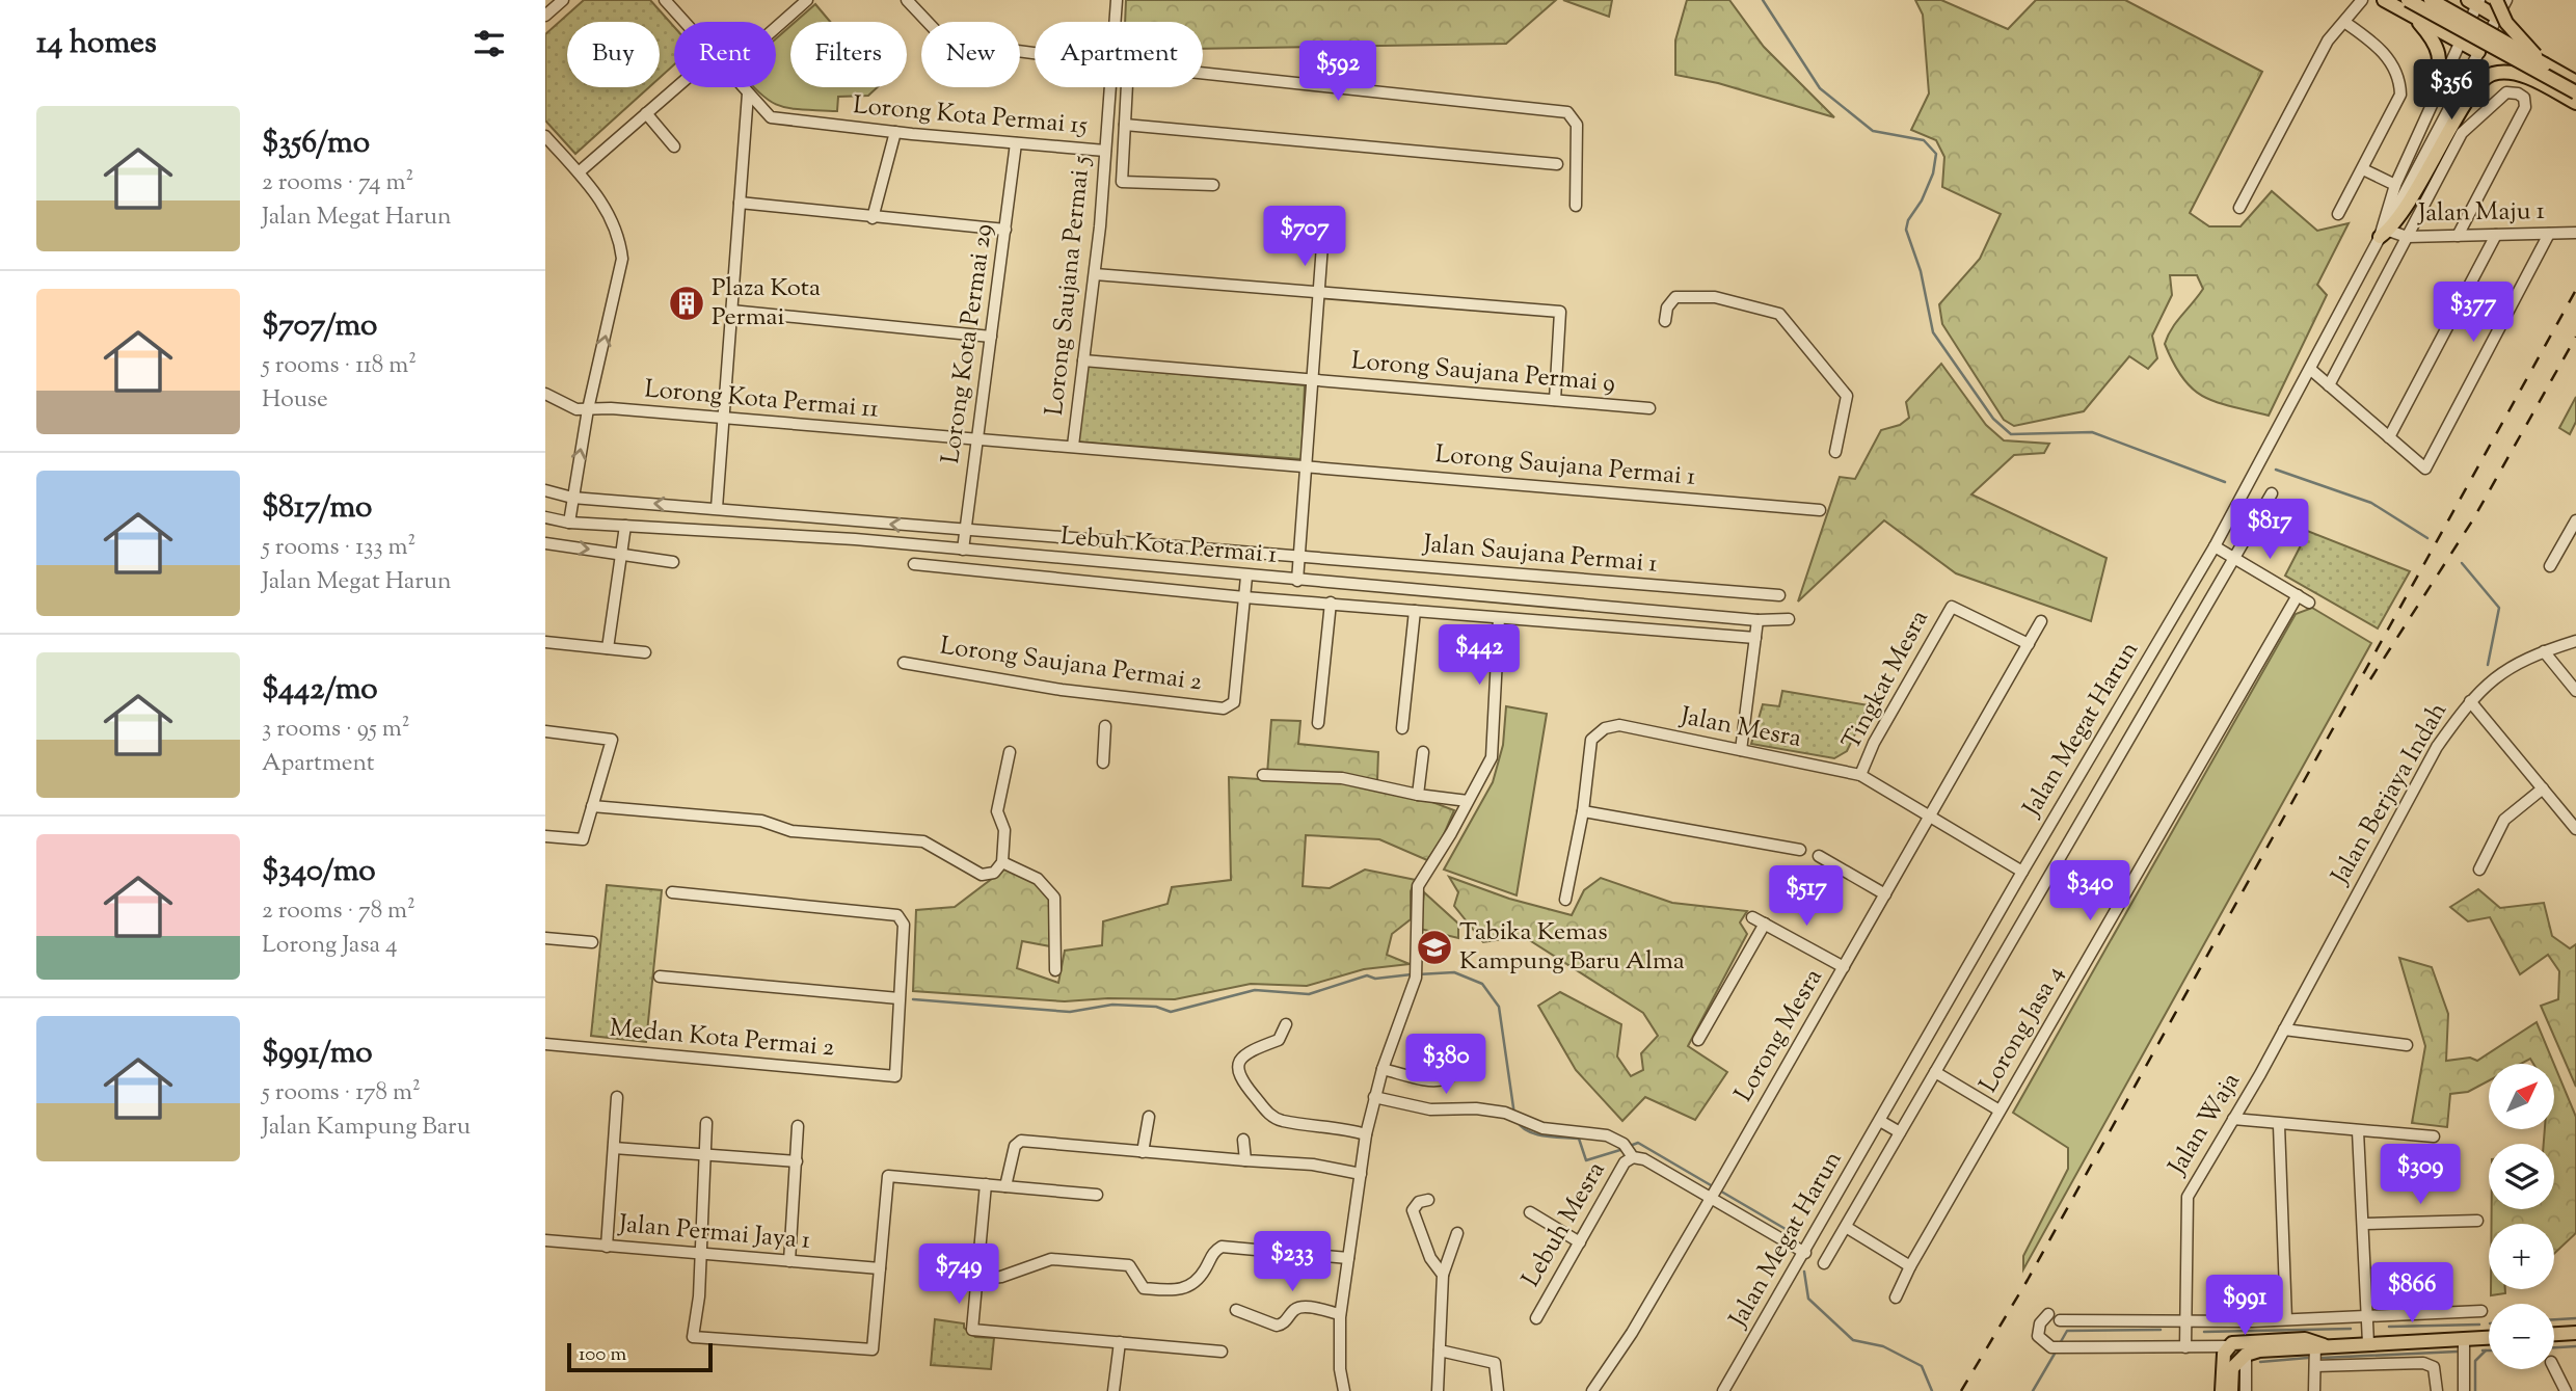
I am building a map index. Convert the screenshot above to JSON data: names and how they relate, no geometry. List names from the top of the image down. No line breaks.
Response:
{"streets":{"street":["Lorong Kota Permai 15","Jalan Maju 1","Lorong Saujana Permai 5","Lorong Kota Permai 29","Lorong Saujana Permai 9","Lorong Kota Permai 11","Lorong Saujana Permai 1","Lebuh Kota Permai 1","Jalan Saujana Permai 1","Lorong Saujana Permai 2","Tingkat Mesra","Jalan Mesra","Jalan Megat Harun","Jalan Berjaya Indah","Lorong Jasa 4","Lorong Mesra","Medan Kota Permai 2","Jalan Waja","Lebuh Mesra","Jalan Permai Jaya 1"]},"crossings":[["Lorong Kota Permai 15","Lorong Saujana Permai 5"],["Lorong Kota Permai 15","Lorong Kota Permai 29"],["Jalan Maju 1","Jalan Megat Harun"],["Lorong Saujana Permai 5","Lorong Saujana Permai 9"],["Lorong Saujana Permai 5","Lorong Kota Permai 11"],["Lorong Saujana Permai 5","Lorong Saujana Permai 1"],["Lorong Kota Permai 29","Lorong Kota Permai 11"],["Lorong Kota Permai 29","Lebuh Kota Permai 1"],["Lorong Kota Permai 11","Lorong Saujana Permai 1"],["Lebuh Kota Permai 1","Jalan Saujana Permai 1"],["Lebuh Kota Permai 1","Lorong Saujana Permai 2"],["Tingkat Mesra","Jalan Mesra"],["Tingkat Mesra","Lorong Mesra"],["Jalan Mesra","Jalan Megat Harun"],["Jalan Mesra","Lorong Mesra"],["Jalan Berjaya Indah","Jalan Waja"]],"places":{"building":["Plaza Kota Permai"],"school or university":["Tabika Kemas Kampung Baru Alma"]},"scale_bar":"100 m","north":"top right","page":{"heading":"14 homes","chip":["Buy","Rent","Filters","New","Apartment"],"price":["$592","$356","$707","$377","$817","$442","$340","$517","$380","$309","$233","$749","$866","$991"],"list":[{"name":"$356/mo","note":"2 rooms · 74 m² · Jalan Megat Harun"},{"name":"$707/mo","note":"5 rooms · 118 m² · House"},{"name":"$817/mo","note":"5 rooms · 133 m² · Jalan Megat Harun"},{"name":"$442/mo","note":"3 rooms · 95 m² · Apartment"},{"name":"$340/mo","note":"2 rooms · 78 m² · Lorong Jasa 4"},{"name":"$991/mo","note":"5 rooms · 178 m² · Jalan Kampung Baru"}],"map_buttons":["+","−"],"scale":"100 m"}}
